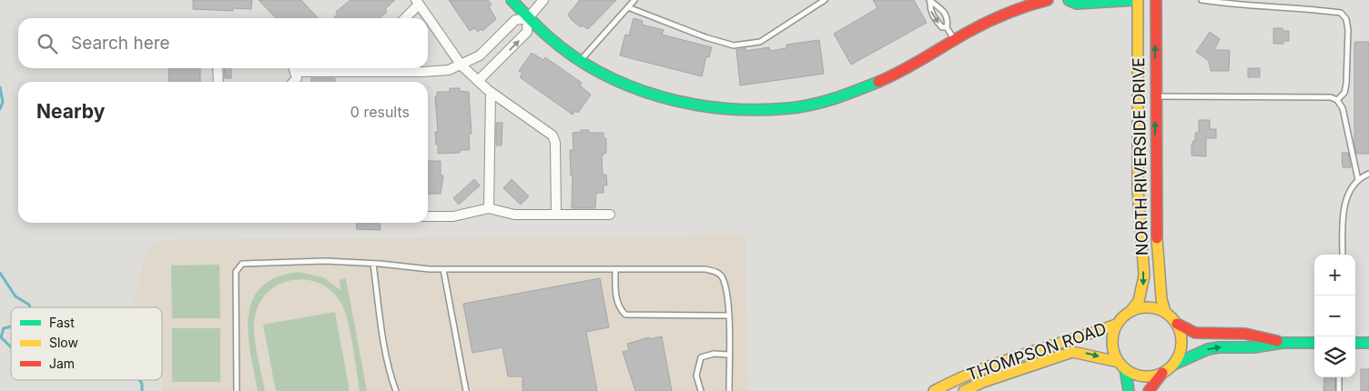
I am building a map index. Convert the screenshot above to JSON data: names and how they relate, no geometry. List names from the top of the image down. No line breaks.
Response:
{"streets":{"street":["NORTH RIVERSIDE DRIVE","THOMPSON ROAD"]},"crossings":[["NORTH RIVERSIDE DRIVE","THOMPSON ROAD"]],"legend":["Fast","Slow","Jam"],"page":{"search":"Search here","heading":["Nearby","0 results"],"map_buttons":["+","−"]}}
